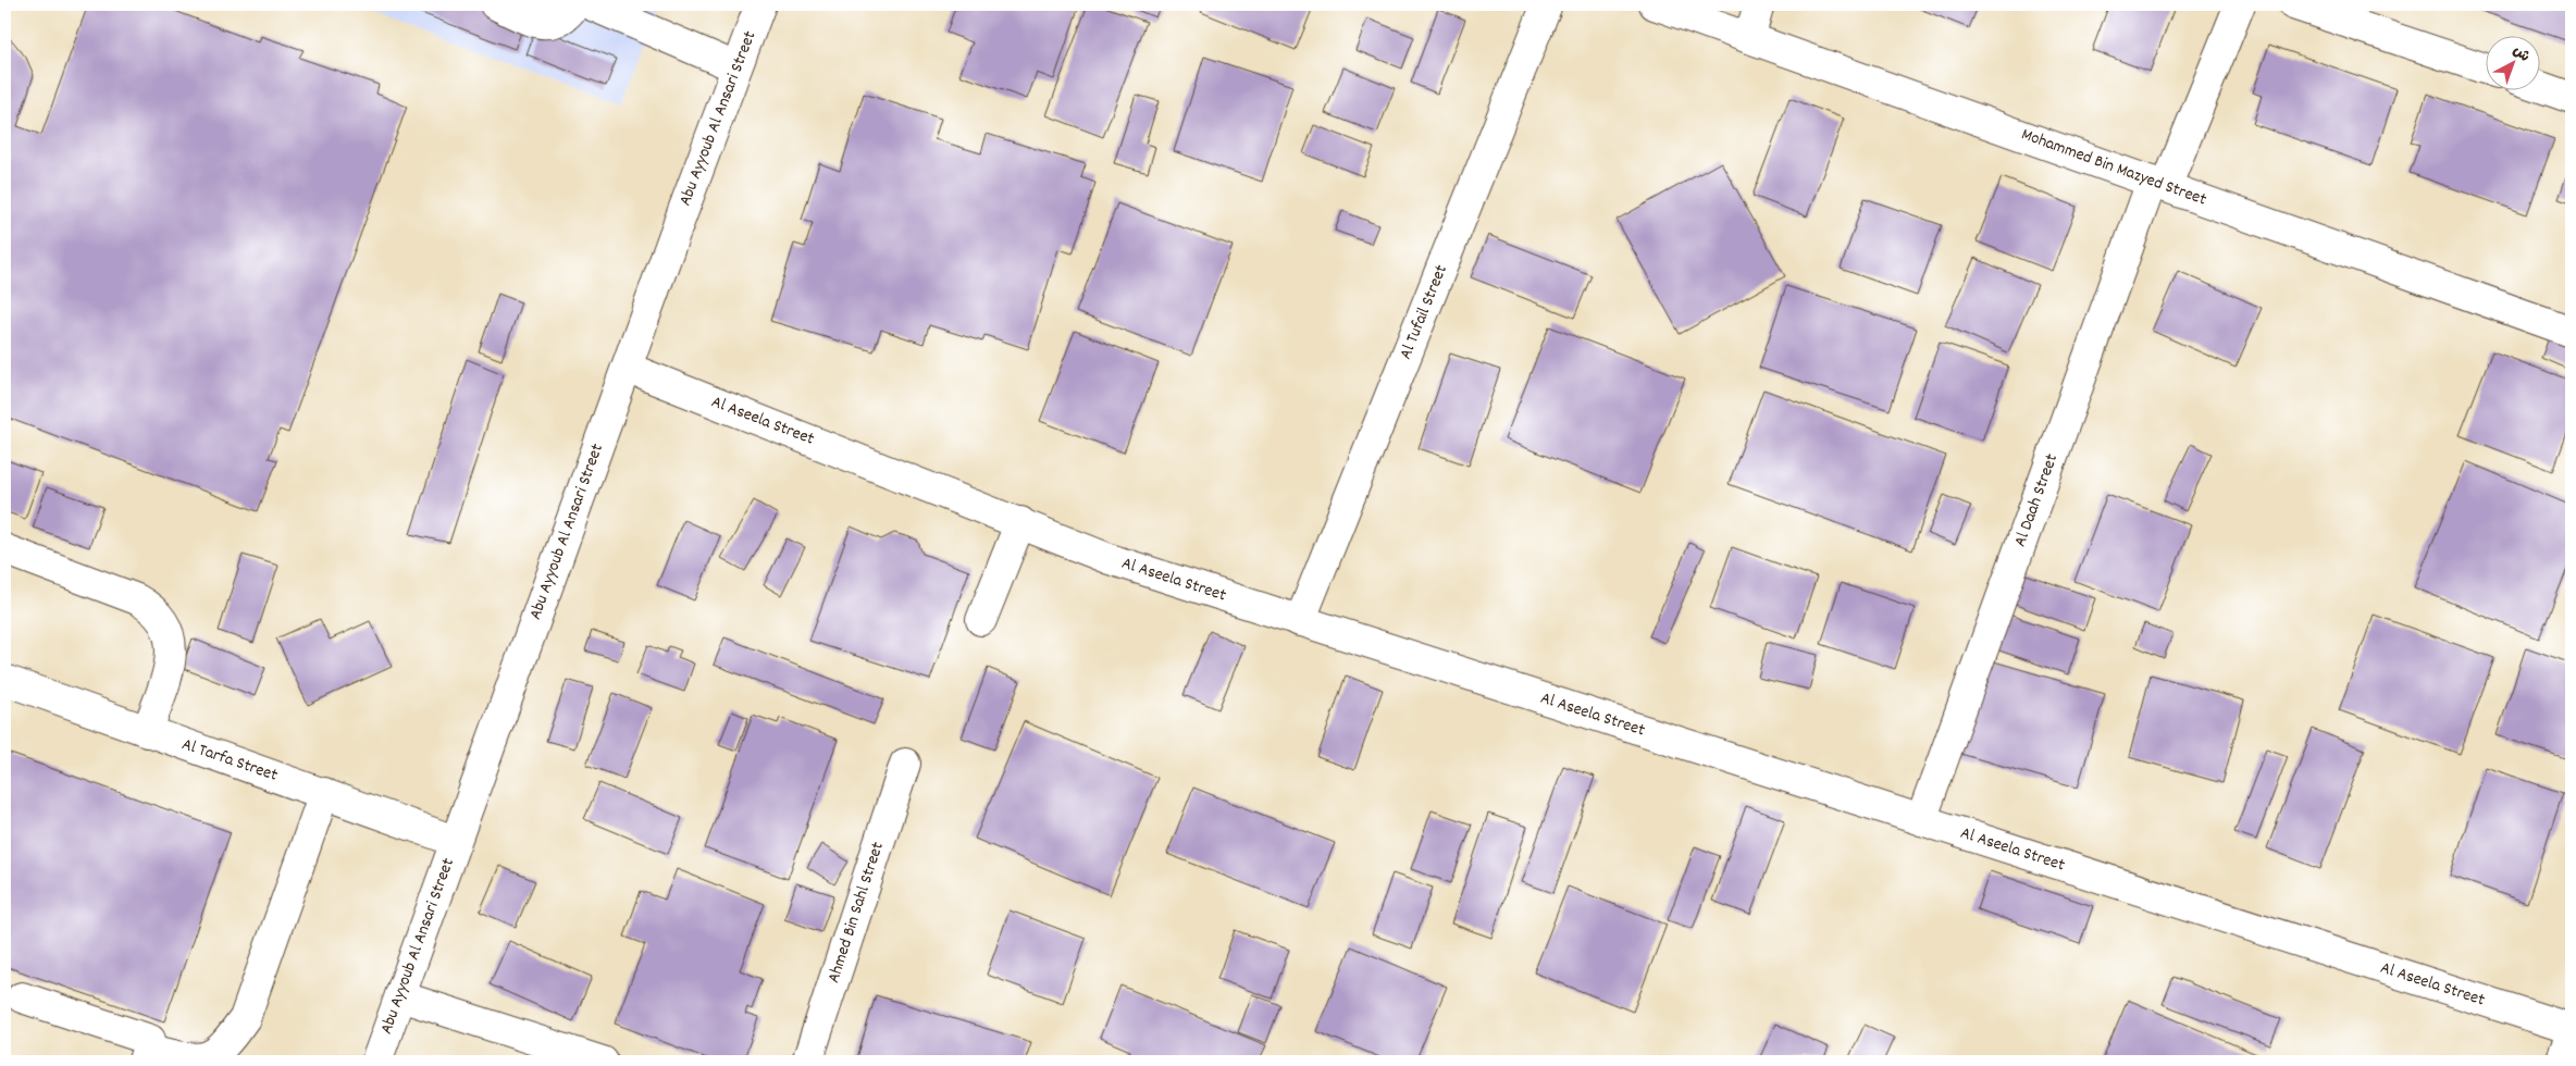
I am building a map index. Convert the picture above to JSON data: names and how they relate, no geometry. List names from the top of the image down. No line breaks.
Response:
{"streets":{"street":["Abu Ayyoub Al Ansari Street","Mohammed Bin Mazyed Street","Al Tufail Street","Al Aseela Street","Al Daah Street","Al Tarfa Street","Ahmed Bin Sahl Street"]},"crossings":[["Abu Ayyoub Al Ansari Street","Al Aseela Street"],["Abu Ayyoub Al Ansari Street","Al Tarfa Street"],["Mohammed Bin Mazyed Street","Al Daah Street"],["Al Tufail Street","Al Aseela Street"],["Al Aseela Street","Al Daah Street"]],"north":"top right"}
